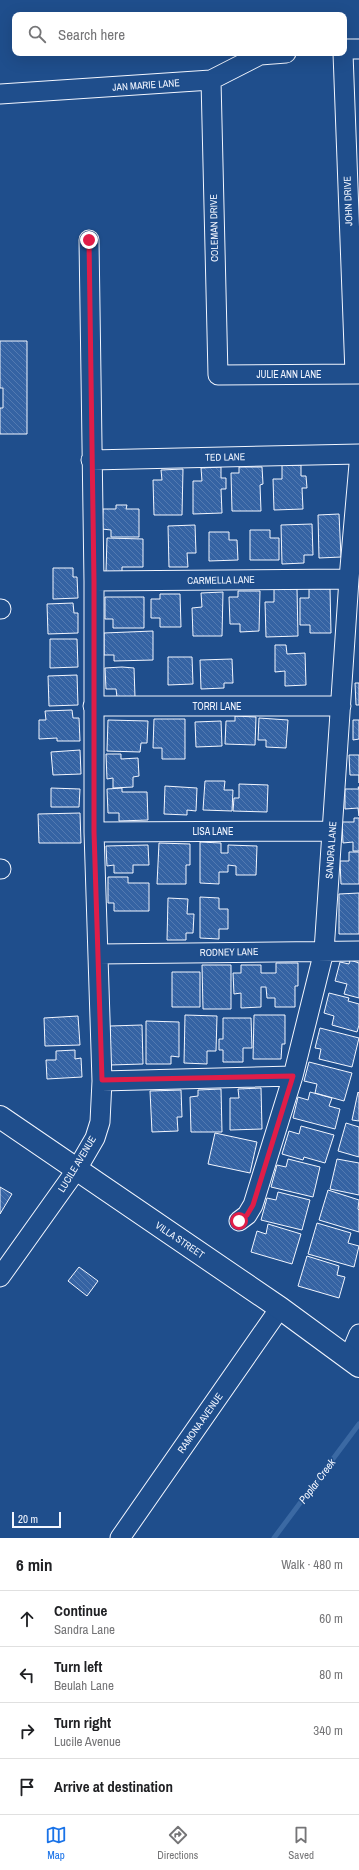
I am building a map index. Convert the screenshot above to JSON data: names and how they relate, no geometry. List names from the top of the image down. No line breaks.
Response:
{"streets":{"main road":["VILLA STREET"],"street":["JAN MARIE LANE","JOHN DRIVE","COLEMAN DRIVE","JULIE ANN LANE","TED LANE","CARMELLA LANE","TORRI LANE","LISA LANE","SANDRA LANE","RODNEY LANE","LUCILE AVENUE","RAMONA AVENUE"]},"crossings":[["JAN MARIE LANE","COLEMAN DRIVE"],["JOHN DRIVE","JULIE ANN LANE"],["COLEMAN DRIVE","JULIE ANN LANE"],["TED LANE","LUCILE AVENUE"],["CARMELLA LANE","SANDRA LANE"],["CARMELLA LANE","LUCILE AVENUE"],["TORRI LANE","SANDRA LANE"],["TORRI LANE","LUCILE AVENUE"],["LISA LANE","SANDRA LANE"],["LISA LANE","LUCILE AVENUE"],["SANDRA LANE","RODNEY LANE"],["RODNEY LANE","LUCILE AVENUE"],["LUCILE AVENUE","VILLA STREET"],["VILLA STREET","RAMONA AVENUE"]],"water":["Poplar Creek"],"scale_bar":"20 m","page":{"search":"Search here","scale":"20 m","heading":["6 min","Walk · 480 m"],"list":[["Continue","Sandra Lane","60 m"],["Turn left","Beulah Lane","80 m"],["Turn right","Lucile Avenue","340 m"],"Arrive at destination"],"nav":["Map","Directions","Saved"]}}
